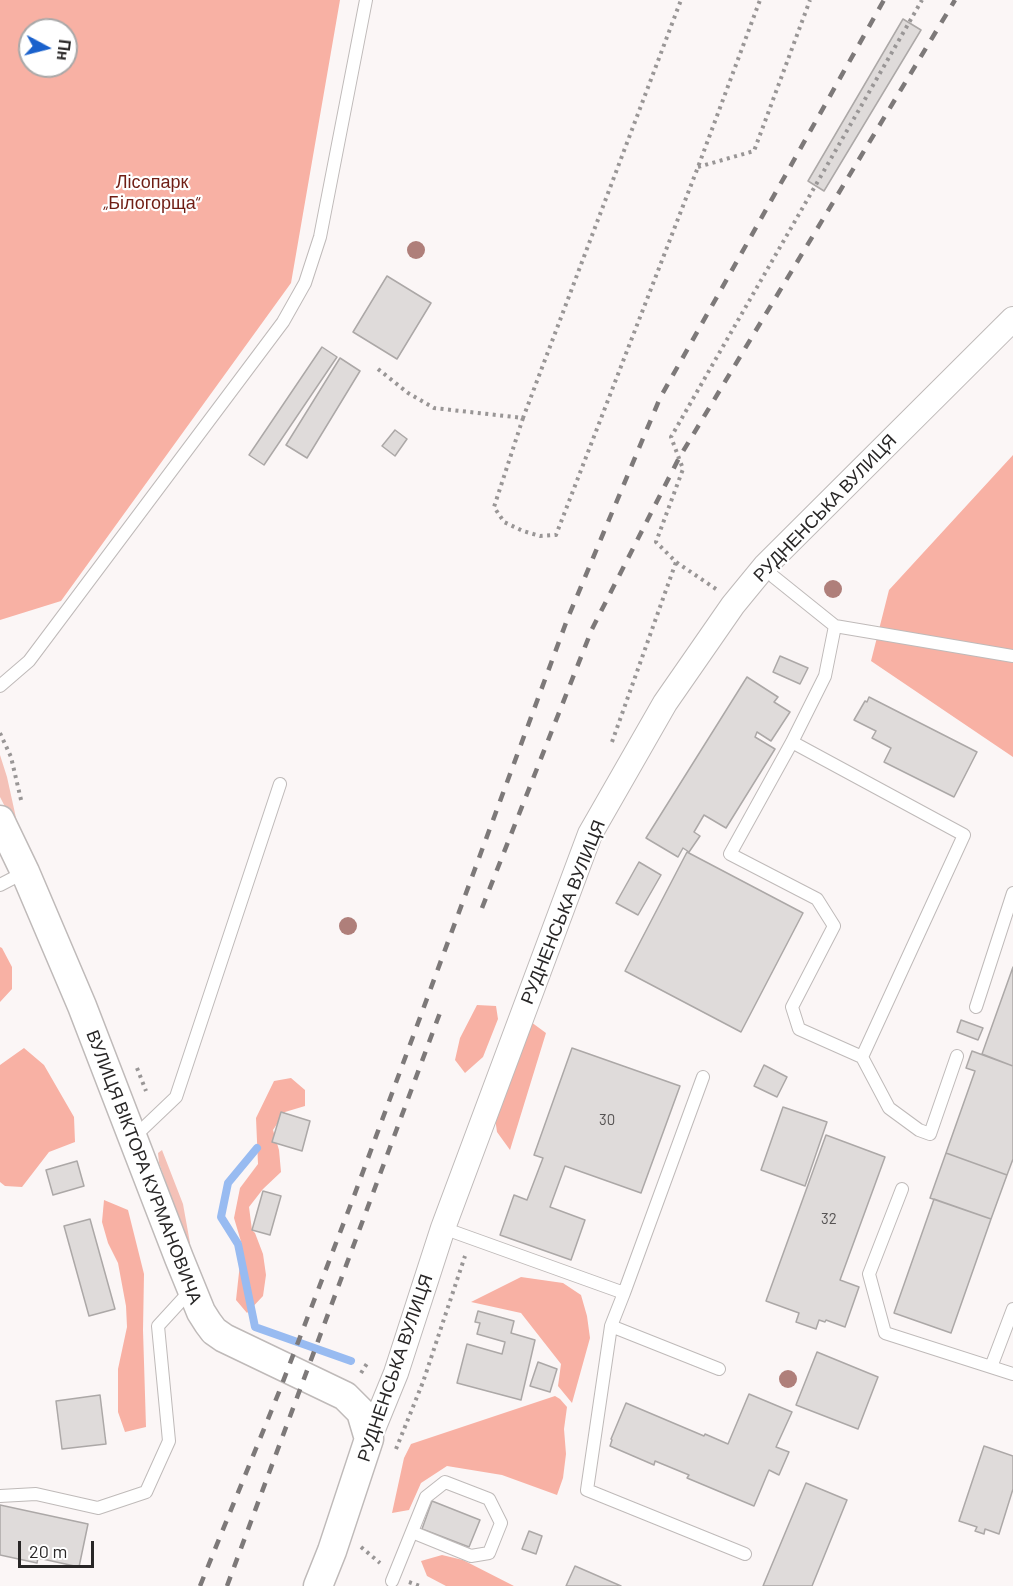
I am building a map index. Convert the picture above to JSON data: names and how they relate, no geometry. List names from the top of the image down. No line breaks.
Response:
{"streets":{"street":["РУДНЕНСЬКА ВУЛИЦЯ","ВУЛИЦЯ ВІКТОРА КУРМАНОВИЧА"]},"crossings":[["РУДНЕНСЬКА ВУЛИЦЯ","ВУЛИЦЯ ВІКТОРА КУРМАНОВИЧА"]],"parks":["Лісопарк „Білогорща“"],"house_numbers":["30","32"],"scale_bar":"20 m","north":"right"}
